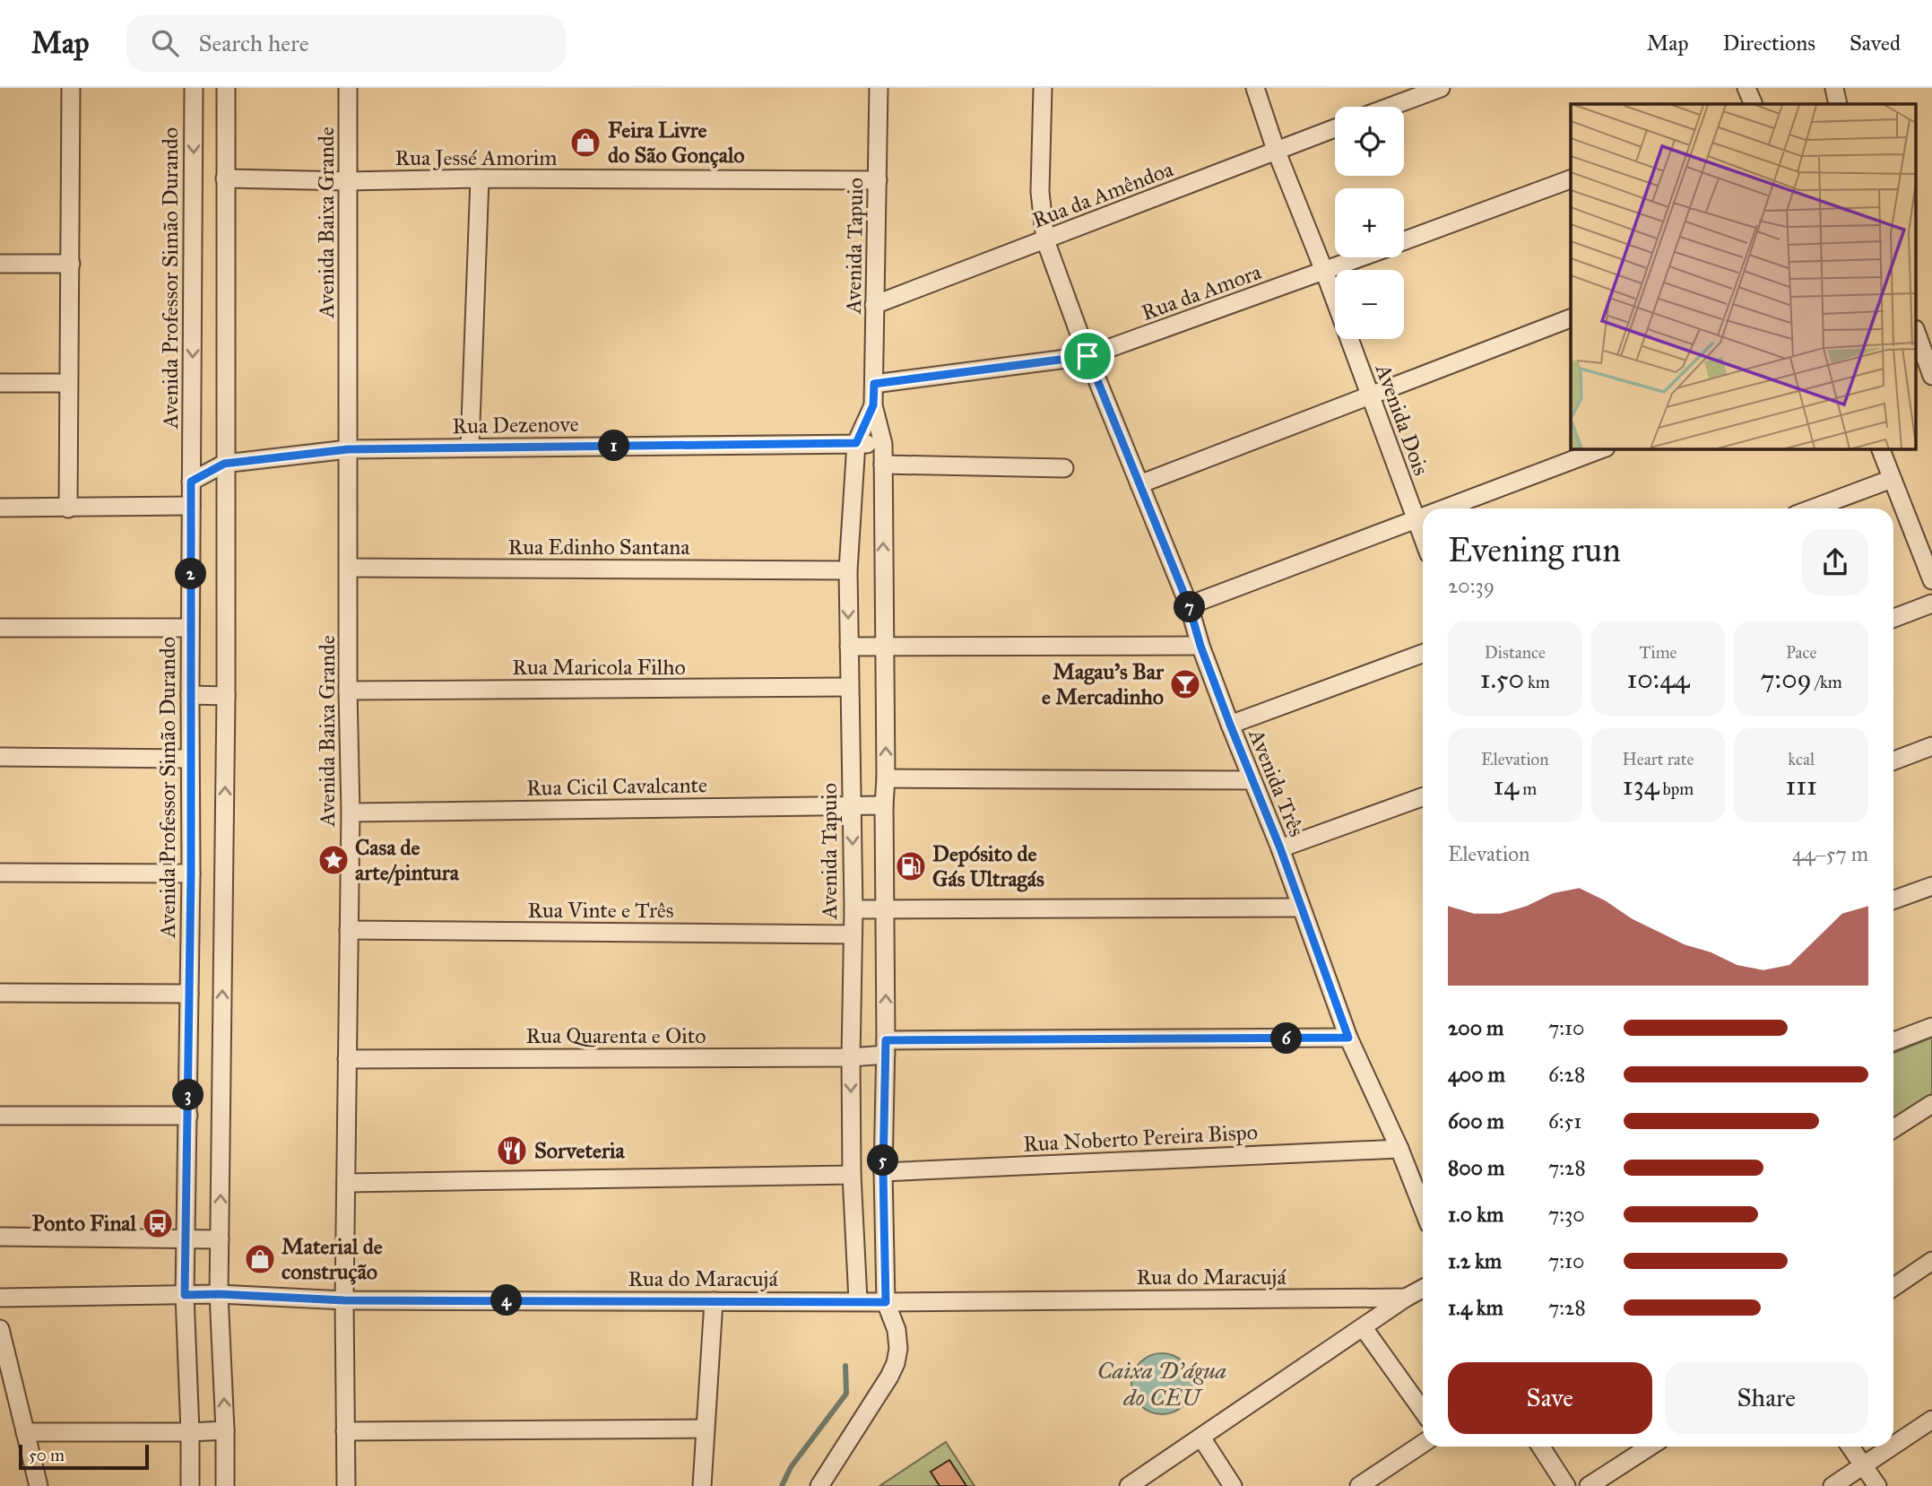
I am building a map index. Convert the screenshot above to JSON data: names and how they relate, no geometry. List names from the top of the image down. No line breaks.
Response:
{"streets":{"street":["Rua Jessé Amorim","Rua da Amêndoa","Avenida Baixa Grande","Avenida Tapuio","Avenida Professor Simão Durando","Rua da Amora","Avenida Dois","Rua Dezenove","Rua Edinho Santana","Rua Maricola Filho","Avenida Três","Rua Cicil Cavalcante","Rua Vinte e Três","Rua Quarenta e Oito","Rua Noberto Pereira Bispo","Rua do Maracujá"]},"crossings":[["Rua Jessé Amorim","Avenida Baixa Grande"],["Rua Jessé Amorim","Avenida Tapuio"],["Rua da Amêndoa","Avenida Tapuio"],["Rua da Amêndoa","Avenida Dois"],["Rua da Amêndoa","Avenida Três"],["Avenida Baixa Grande","Rua Dezenove"],["Avenida Baixa Grande","Rua Edinho Santana"],["Avenida Baixa Grande","Rua Maricola Filho"],["Avenida Baixa Grande","Rua Cicil Cavalcante"],["Avenida Baixa Grande","Rua Vinte e Três"],["Avenida Baixa Grande","Rua Quarenta e Oito"],["Avenida Baixa Grande","Rua do Maracujá"],["Avenida Tapuio","Rua da Amora"],["Avenida Tapuio","Rua Dezenove"],["Avenida Tapuio","Rua Edinho Santana"],["Avenida Tapuio","Rua Maricola Filho"],["Avenida Tapuio","Rua Cicil Cavalcante"],["Avenida Tapuio","Rua Vinte e Três"],["Avenida Tapuio","Rua Quarenta e Oito"],["Avenida Tapuio","Rua Noberto Pereira Bispo"],["Avenida Tapuio","Rua do Maracujá"],["Avenida Professor Simão Durando","Rua Dezenove"],["Avenida Professor Simão Durando","Rua do Maracujá"],["Rua da Amora","Avenida Dois"],["Rua da Amora","Avenida Três"],["Avenida Três","Rua Quarenta e Oito"],["Avenida Três","Rua Noberto Pereira Bispo"]],"water":["Caixa D'água do CEU"],"places":{"shop":["Feira Livre do São Gonçalo","Material de construção"],"bar":["Magau's Bar e Mercadinho"],"place":["Casa de arte/pintura"],"fuel station":["Depósito de Gás Ultragás"],"restaurant":["Sorveteria"],"bus stop":["Ponto Final"]},"scale_bar":"50 m","page":{"header":"Map","search":"Search here","nav":["Map","Directions","Saved"],"map_buttons":["+","−"],"pins":["1","2","7","6","3","5","4"],"heading":["Evening run","20:39"],"stats":[["Distance","1.50 km"],["Time","10:44"],["Pace","7:09 /km"],["Elevation","14 m"],["Heart rate","134 bpm"],["kcal","111"]],"chart":["Elevation","44–57 m"],"list":[{"name":"200 m","note":"7:10"},{"name":"400 m","note":"6:28"},{"name":"600 m","note":"6:51"},{"name":"800 m","note":"7:28"},{"name":"1.0 km","note":"7:30"},{"name":"1.2 km","note":"7:10"},{"name":"1.4 km","note":"7:28"}],"buttons":["Save","Share"],"scale":"50 m"}}
